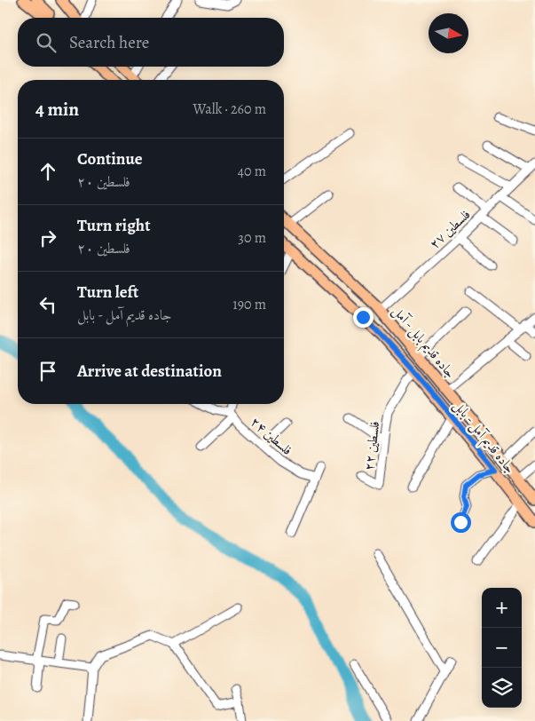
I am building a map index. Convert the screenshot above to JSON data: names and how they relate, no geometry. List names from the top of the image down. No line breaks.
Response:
{"streets":{"main road":["جاده قدیم بابل - آمل","جاده قدیم آمل - بابل"],"street":["فلسطین ۲۷","فلسطین ۲۴","فلسطین ۲۲"]},"crossings":[["فلسطین ۲۷","جاده قدیم بابل - آمل"],["جاده قدیم آمل - بابل","فلسطین ۲۲"]],"north":"right","page":{"search":"Search here","heading":["4 min","Walk · 260 m"],"list":[["Continue","فلسطین ۲۰","40 m"],["Turn right","فلسطین ۲۰","30 m"],["Turn left","جاده قدیم آمل - بابل","190 m"],"Arrive at destination"],"map_buttons":["+","−"]}}
